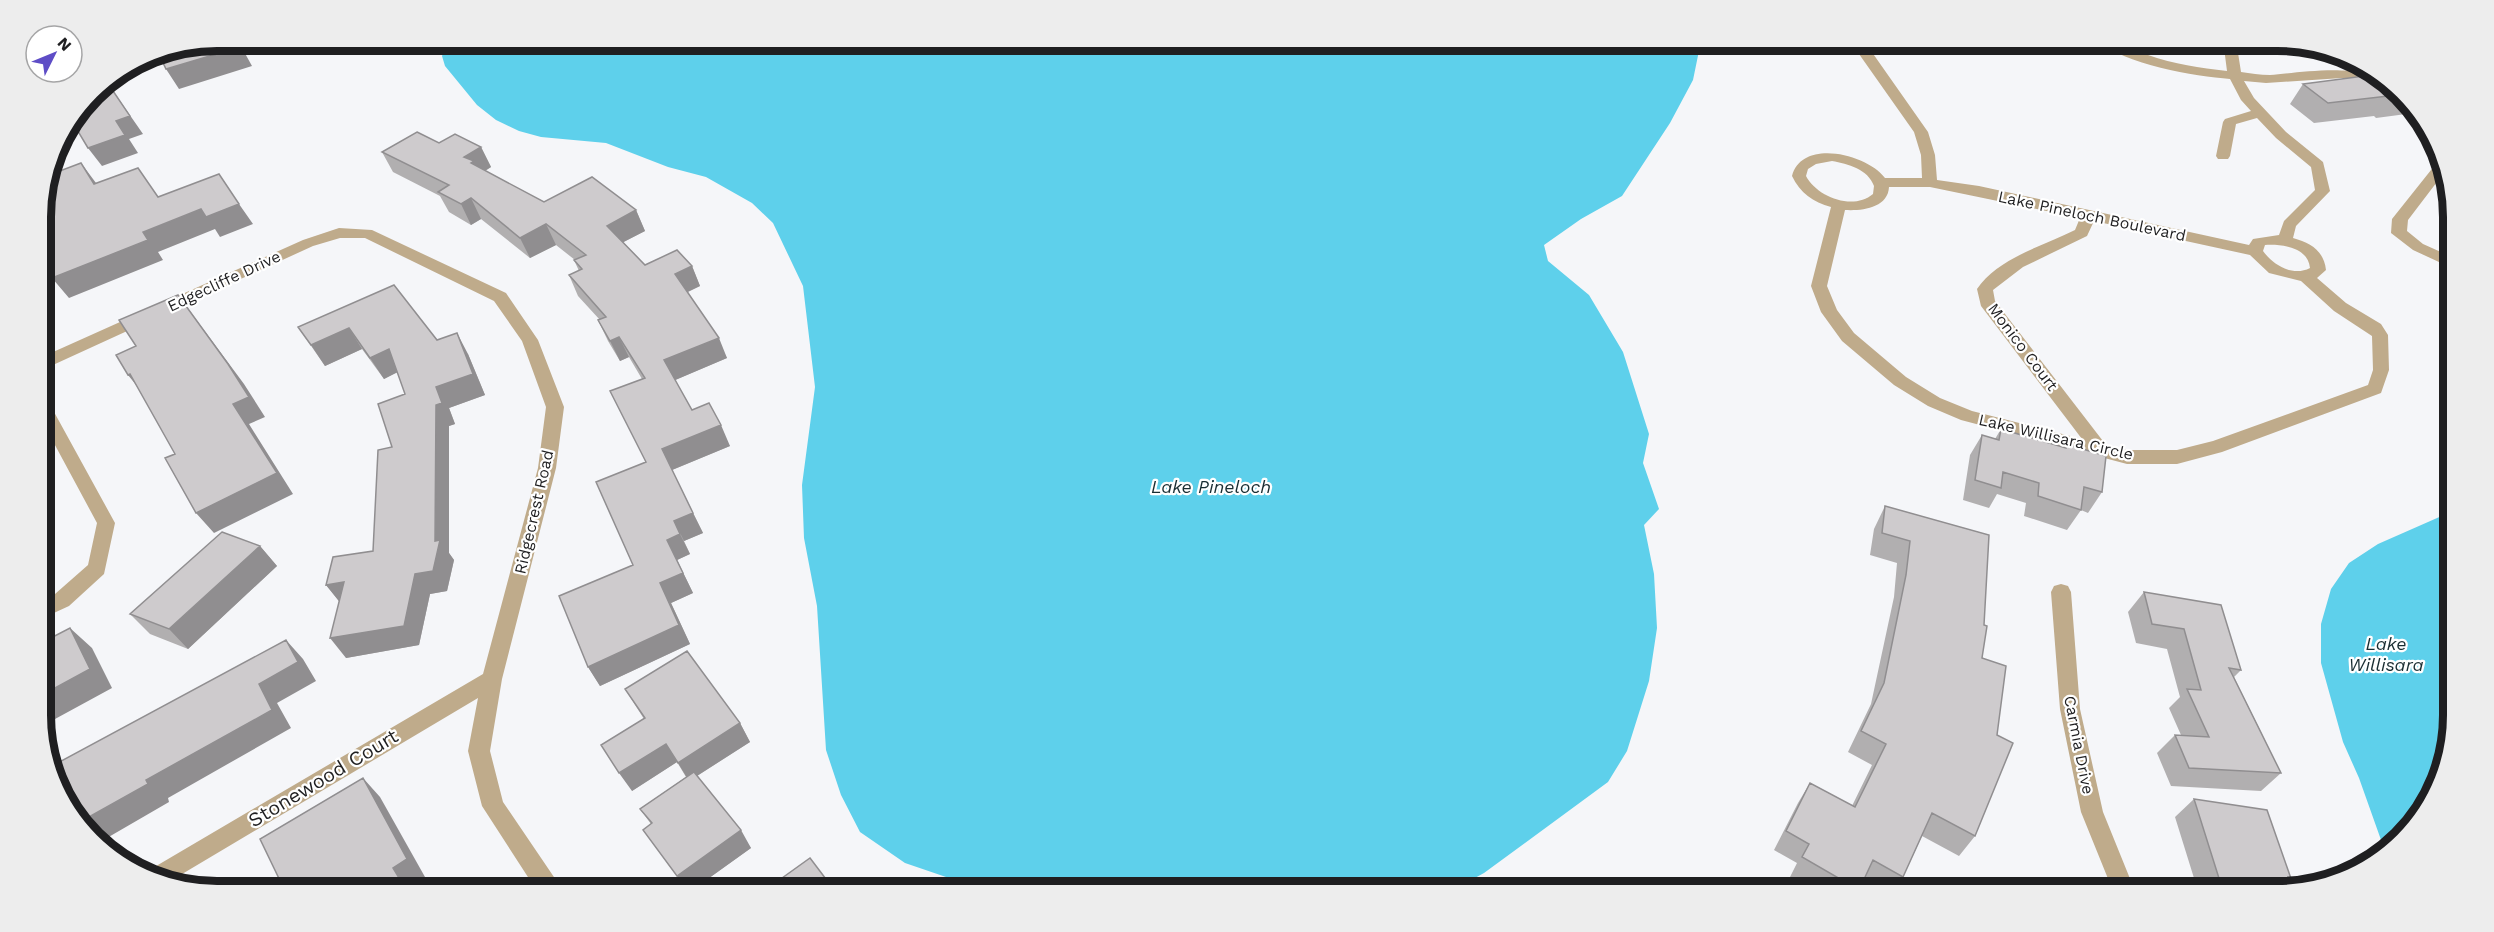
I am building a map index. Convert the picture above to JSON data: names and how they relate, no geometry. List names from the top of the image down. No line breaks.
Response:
{"streets":{"street":["Lake Pineloch Boulevard","Edgecliffe Drive","Monico Court","Lake Willisara Circle","Ridgecrest Road","Carmia Drive","Stonewood Court"]},"crossings":[["Lake Pineloch Boulevard","Monico Court"],["Lake Pineloch Boulevard","Lake Willisara Circle"],["Edgecliffe Drive","Ridgecrest Road"],["Monico Court","Lake Willisara Circle"],["Ridgecrest Road","Stonewood Court"]],"water":["Lake Pineloch","Lake Willisara"],"north":"top right"}
